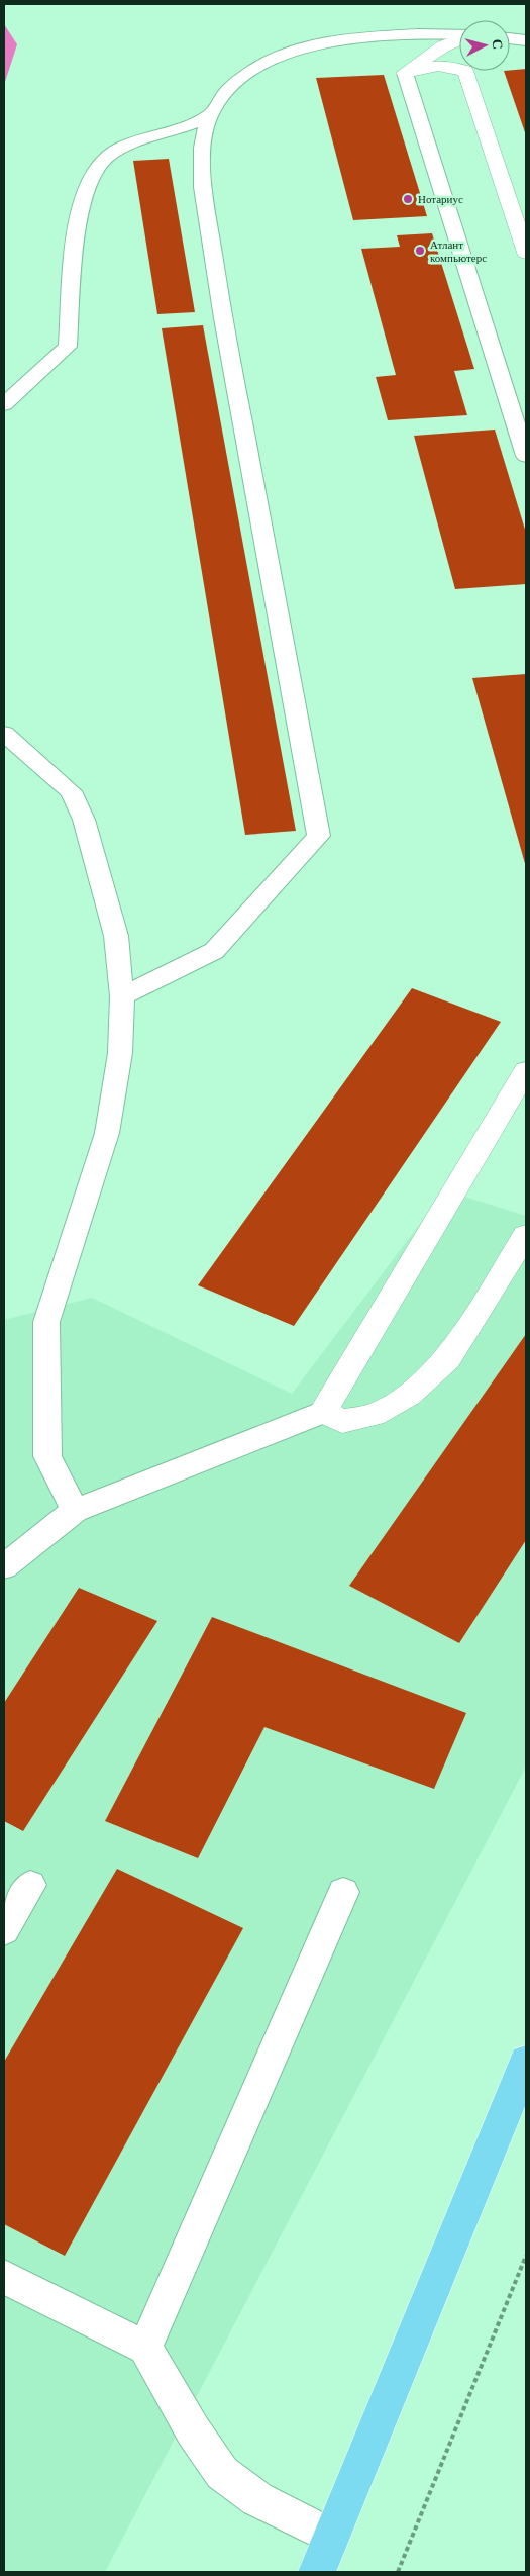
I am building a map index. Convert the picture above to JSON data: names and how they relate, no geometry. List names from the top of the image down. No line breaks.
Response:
{"places":["Нотариус","Атлант компьютерс"],"north":"right"}
